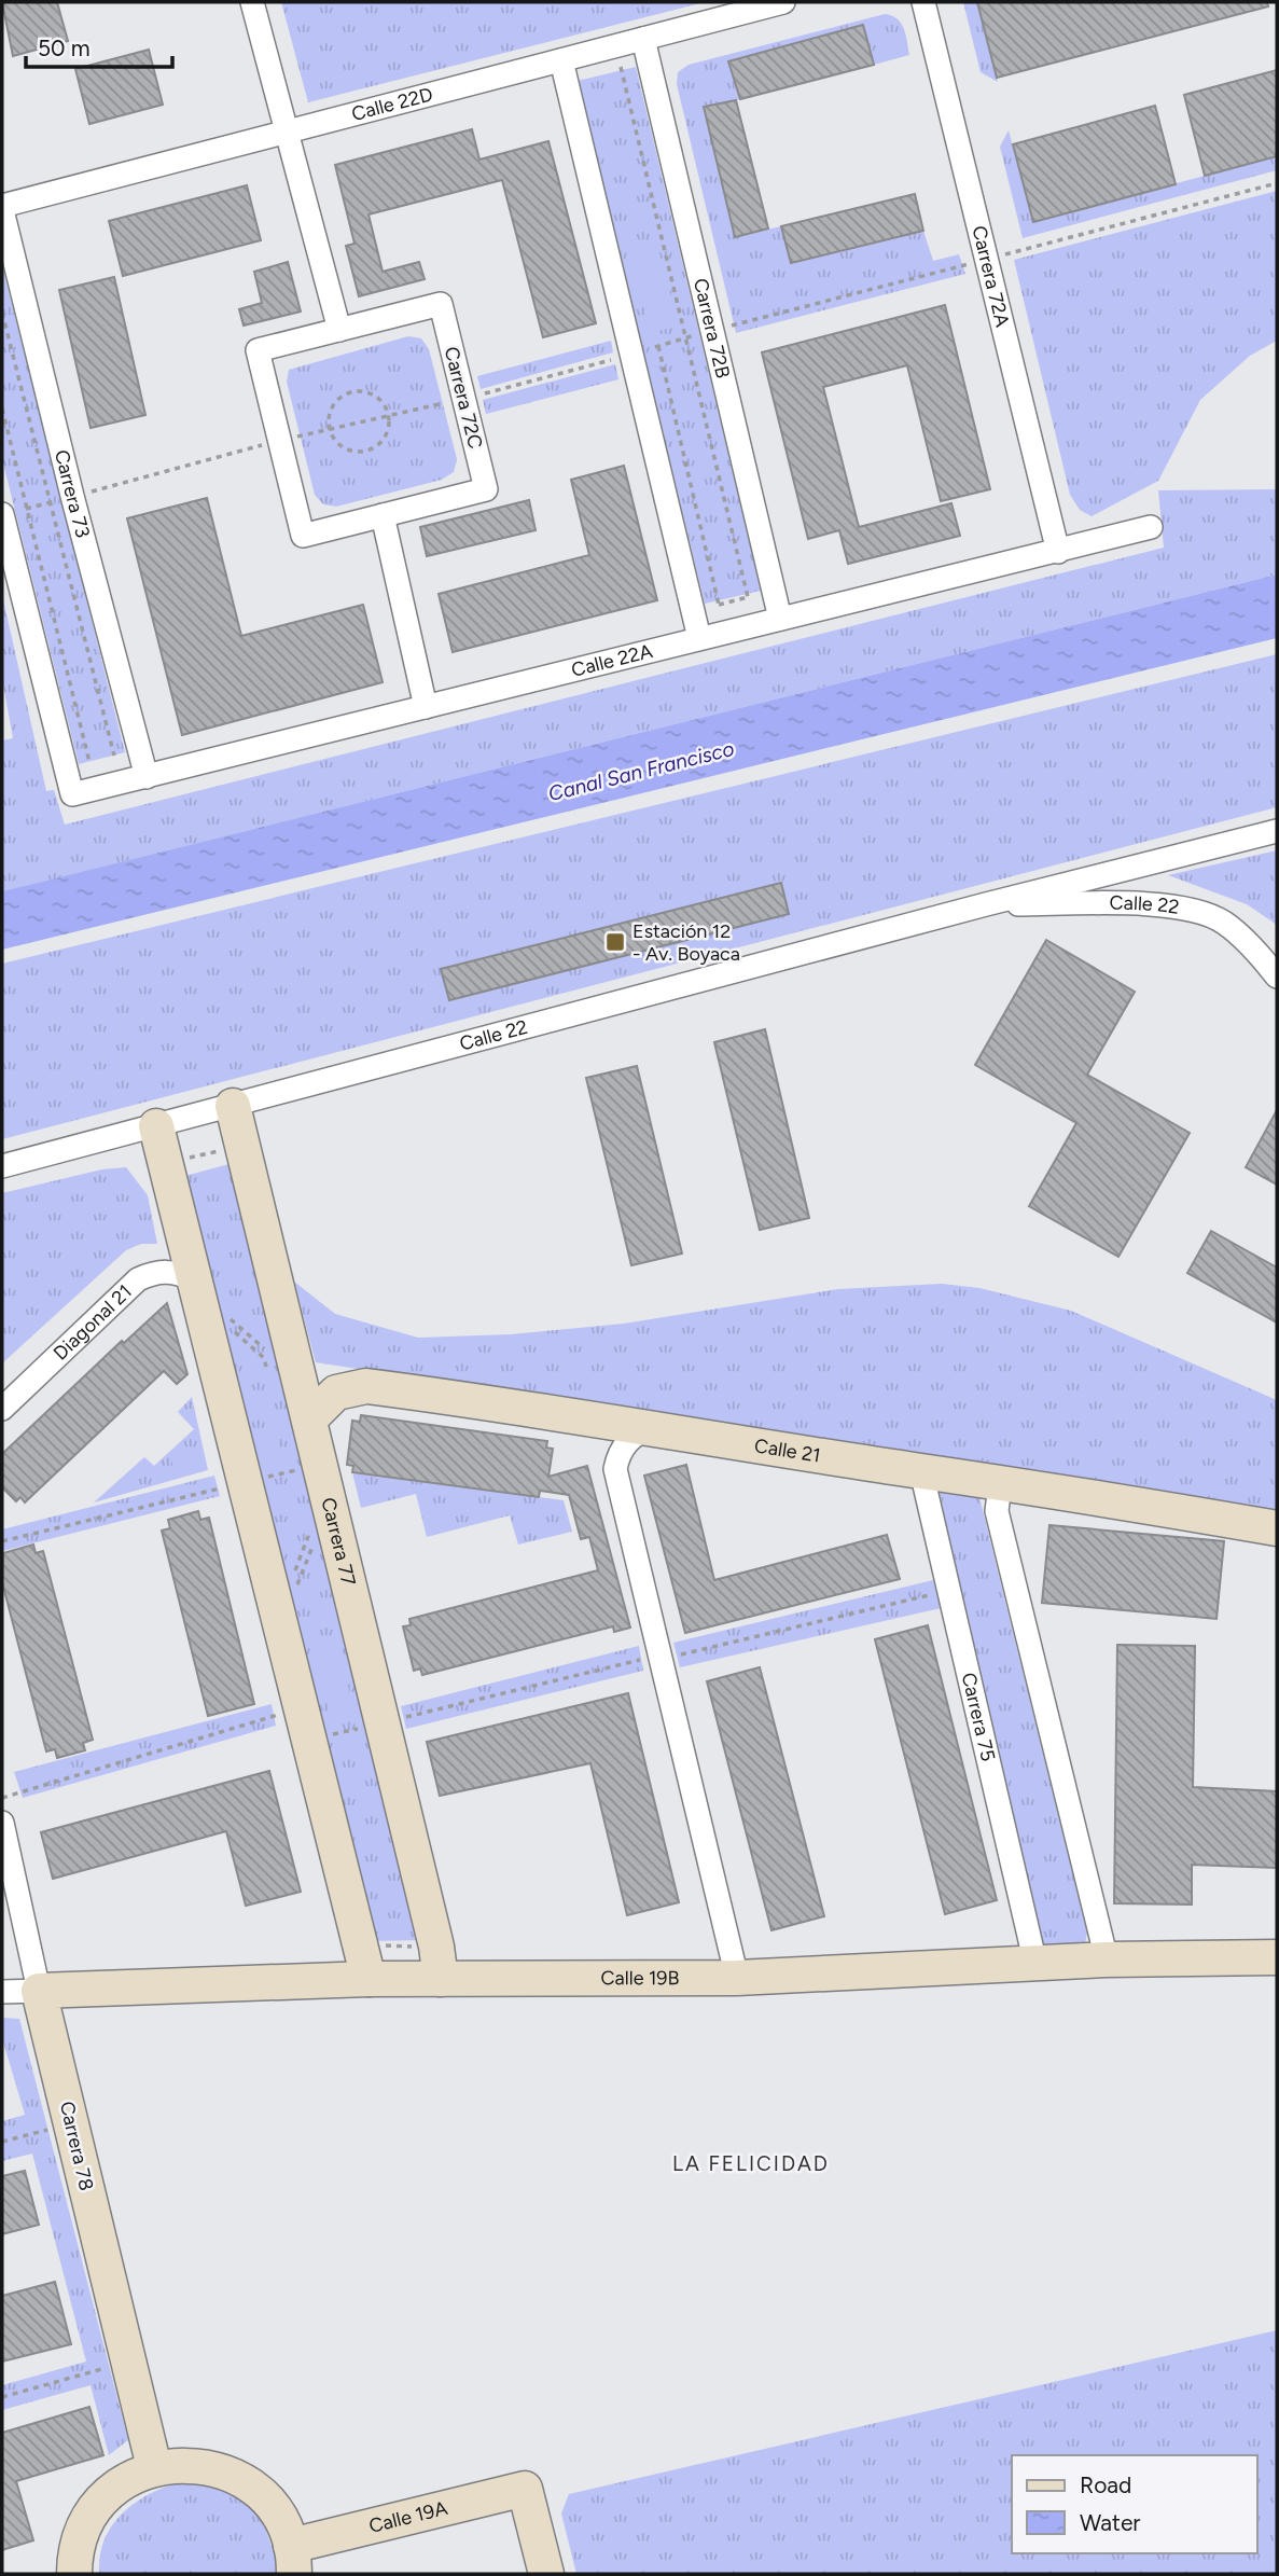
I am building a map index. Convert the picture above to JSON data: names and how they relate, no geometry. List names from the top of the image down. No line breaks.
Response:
{"streets":{"street":["Calle 22D","Carrera 72A","Carrera 72B","Carrera 72C","Carrera 73","Calle 22A","Calle 22","Diagonal 21","Calle 21","Carrera 77","Carrera 75","Calle 19B","Carrera 78","Calle 19A"]},"crossings":[["Calle 22D","Carrera 72B"],["Calle 22D","Carrera 73"],["Carrera 72A","Calle 22A"],["Carrera 72B","Calle 22A"],["Carrera 73","Calle 22A"],["Calle 22","Carrera 77"],["Calle 21","Carrera 77"],["Calle 21","Carrera 75"],["Carrera 77","Calle 19B"],["Carrera 75","Calle 19B"],["Calle 19B","Carrera 78"]],"districts":["LA FELICIDAD"],"water":["Canal San Francisco"],"places":{"transit":["Estación 12 - Av. Boyaca"]},"legend":["Road","Water"],"scale_bar":"50 m"}
